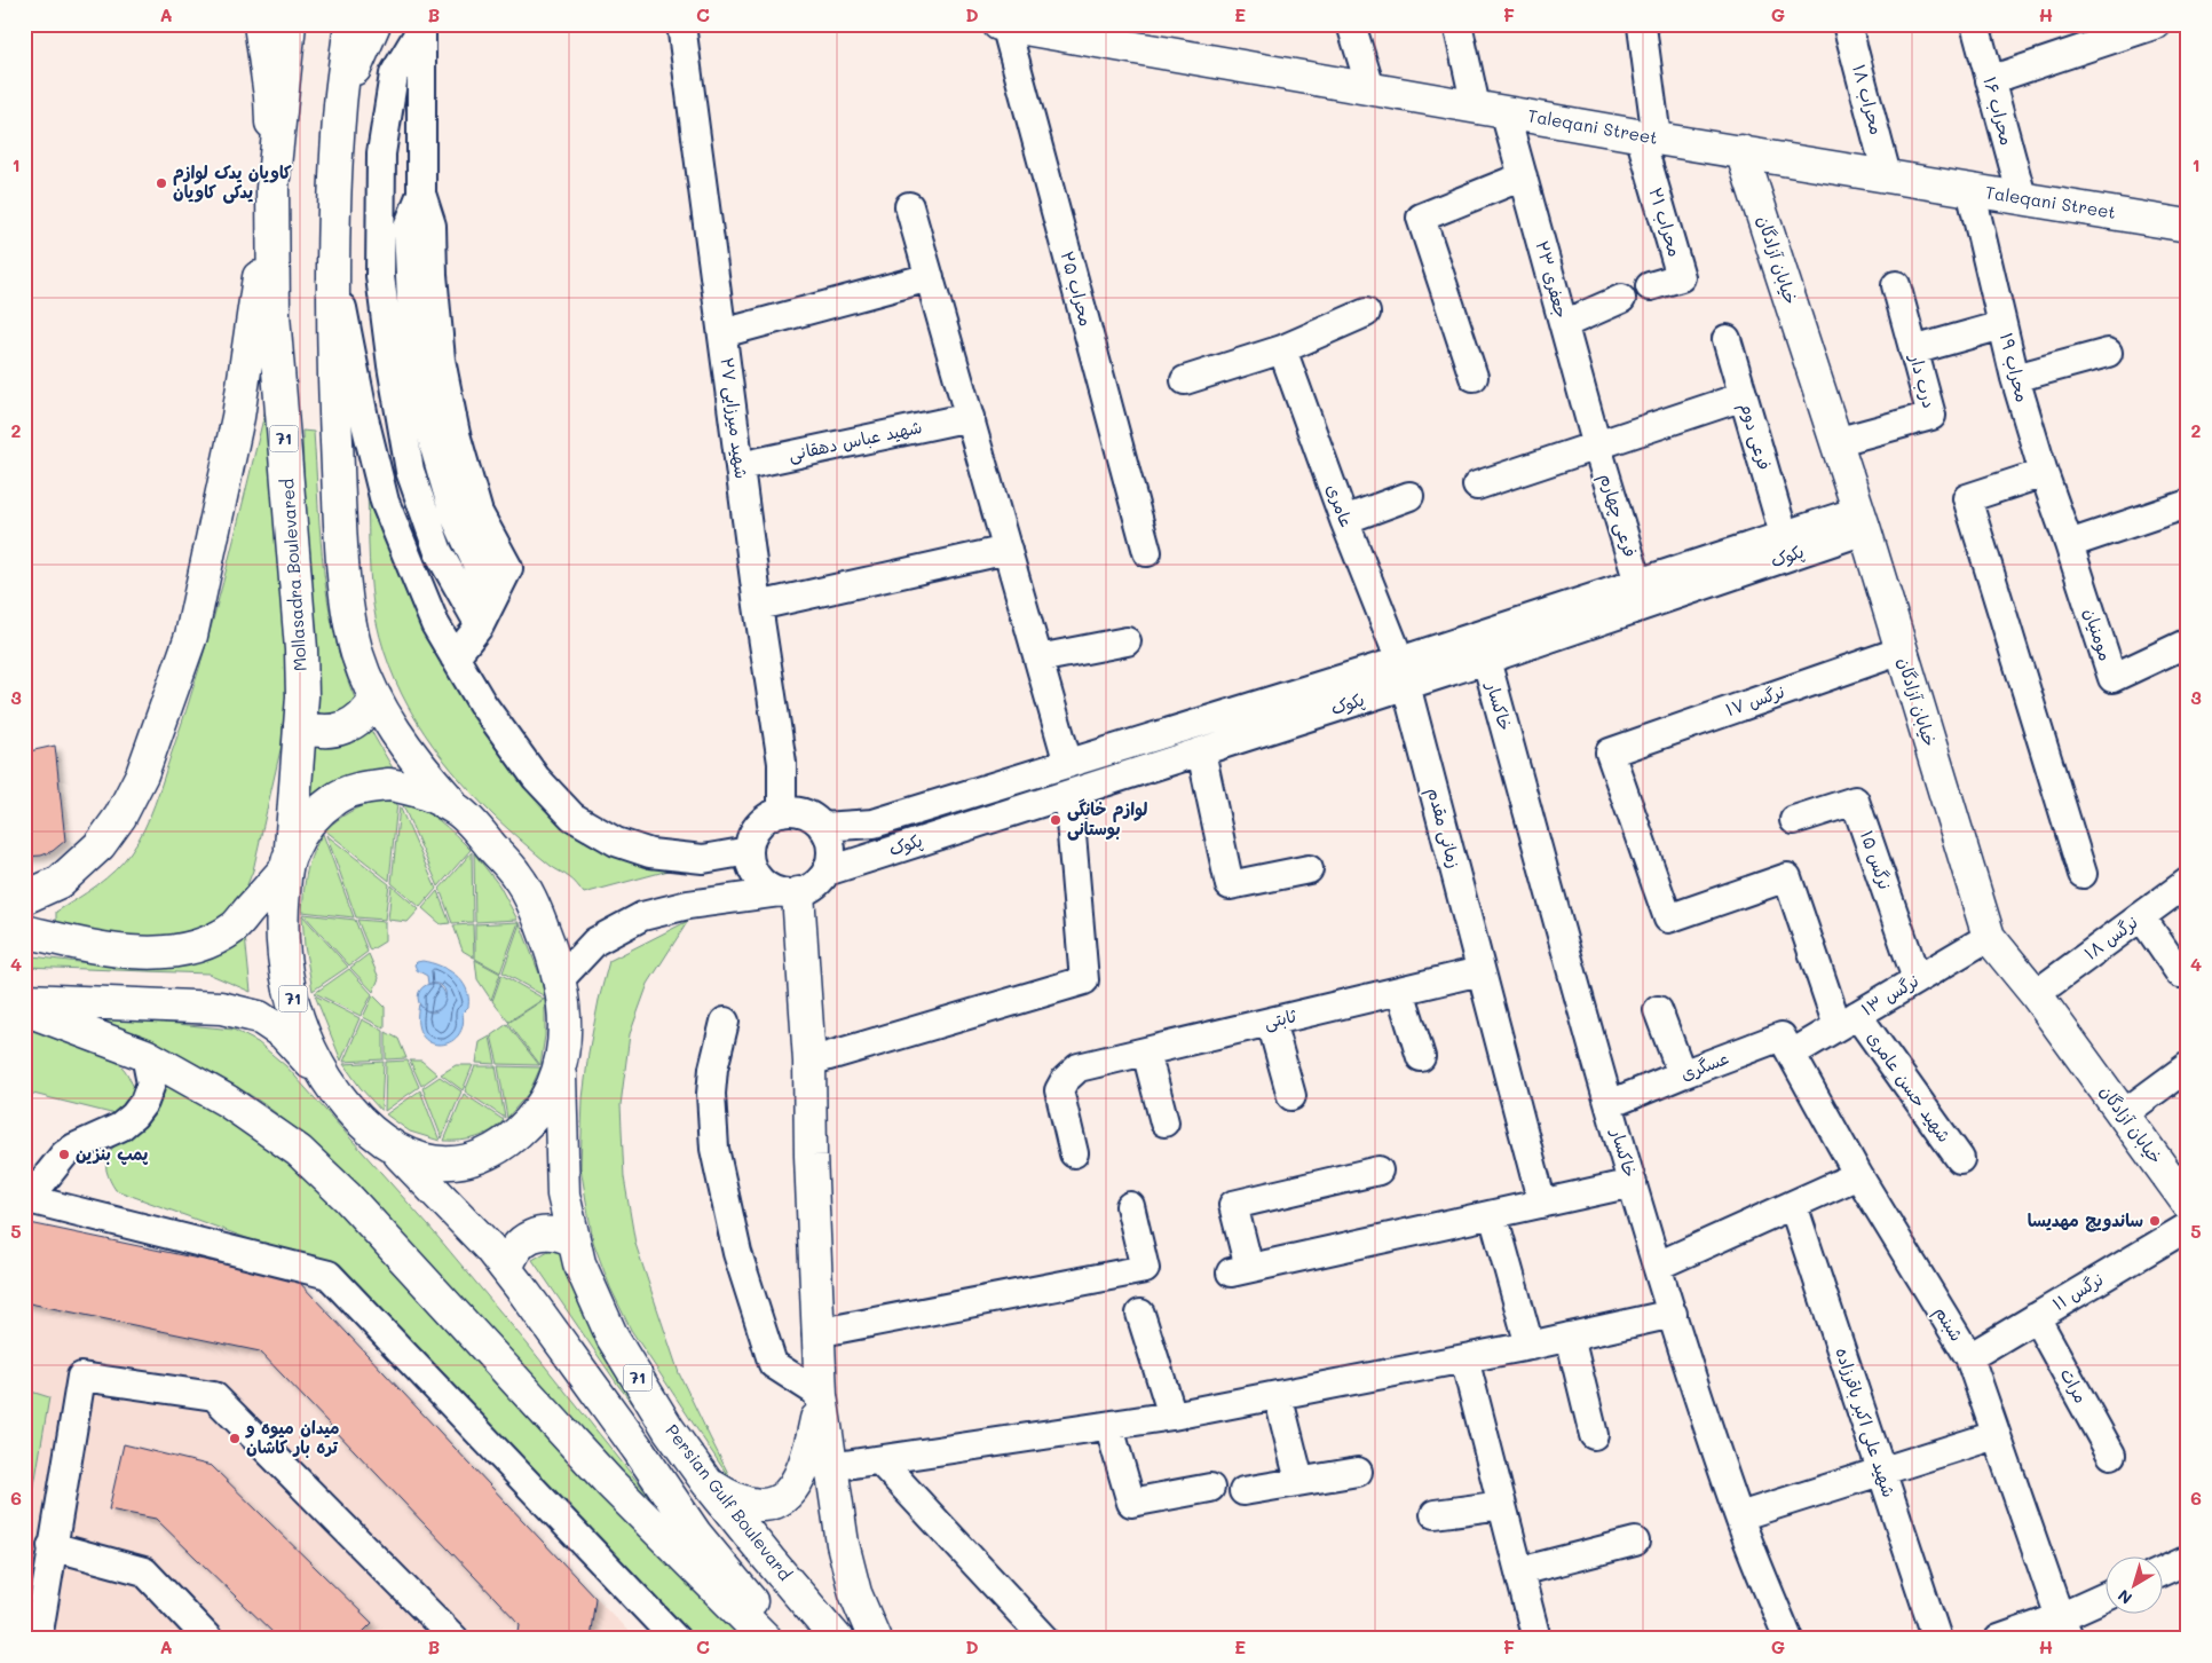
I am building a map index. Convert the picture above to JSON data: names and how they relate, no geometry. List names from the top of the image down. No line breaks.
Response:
{"streets":{"main road":["Taleqani Street","خیابان آزادگان","71","Mollasadra Boulevared","Persian Gulf Boulevard"],"street":["محراب ۱۸","محراب ۱۶","محراب ۲۱","جعفری ۲۳","محراب ۲۵","محراب ۱۹","درب دار","شهید میرزایی ۲۷","فرعی دوم","شهید عباس دهقانی","عامری","فرعی چهارم","پکوک","مومنیان","نرگس ۱۷","خاکسار","زمانی مقدم","نرگس ۱۵","نرگس ۱۸","نرگس ۱۳","ثابتی","عسگری","شهید حسن عامری","نرگس ۱۱","شبنم","مرات","شهید علی اکبر باقرزاده"]},"crossings":[["محراب ۱۸","Taleqani Street"],["محراب ۱۶","Taleqani Street"],["Taleqani Street","محراب ۲۱"],["Taleqani Street","خیابان آزادگان"],["Taleqani Street","جعفری ۲۳"],["Taleqani Street","محراب ۲۵"],["Taleqani Street","محراب ۱۹"],["خیابان آزادگان","درب دار"],["خیابان آزادگان","پکوک"],["خیابان آزادگان","نرگس ۱۷"],["خیابان آزادگان","نرگس ۱۸"],["خیابان آزادگان","نرگس ۱۳"],["جعفری ۲۳","فرعی چهارم"],["محراب ۱۹","مومنیان"],["شهید میرزایی ۲۷","شهید عباس دهقانی"],["شهید میرزایی ۲۷","پکوک"],["فرعی دوم","پکوک"],["71","Mollasadra Boulevared"],["71","Persian Gulf Boulevard"],["عامری","پکوک"],["عامری","زمانی مقدم"],["فرعی چهارم","پکوک"],["پکوک","خاکسار"],["پکوک","زمانی مقدم"],["نرگس ۱۷","شهید حسن عامری"],["خاکسار","عسگری"],["زمانی مقدم","ثابتی"],["نرگس ۱۵","نرگس ۱۳"],["نرگس ۱۳","عسگری"],["نرگس ۱۳","شهید حسن عامری"],["نرگس ۱۳","شبنم"],["عسگری","شبنم"],["نرگس ۱۱","شبنم"],["نرگس ۱۱","مرات"]],"places":["کاویان یدک لوازم یدکی کاویان","لوازم خانگی بوستانی","پمپ بنزین","ساندویچ مهدیسا","میدان میوه و تره بار کاشان"],"north":"bottom left","grid":{"columns":["A","B","C","D","E","F","G","H"],"rows":["1","2","3","4","5","6"]}}
